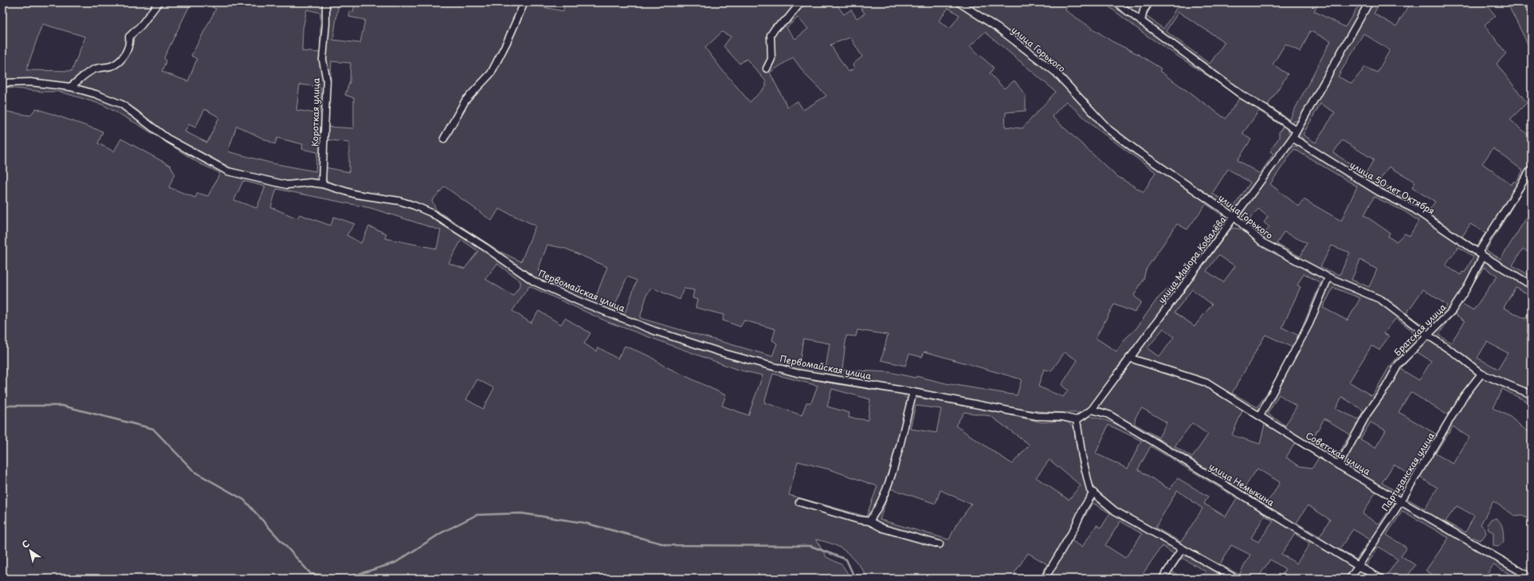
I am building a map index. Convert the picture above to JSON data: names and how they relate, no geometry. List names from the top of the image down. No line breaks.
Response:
{"streets":{"street":["улица Горького","Короткая улица","улица 50 лет Октября","улица Майора Ковалёва","Первомайская улица","Братская улица","Советская улица","Партизанская улица","улица Немыкина"]},"crossings":[["улица Горького","улица Майора Ковалёва"],["улица Горького","Братская улица"],["улица Горького","Партизанская улица"],["Короткая улица","Первомайская улица"],["улица 50 лет Октября","улица Майора Ковалёва"],["улица 50 лет Октября","Братская улица"],["улица Майора Ковалёва","Первомайская улица"],["улица Майора Ковалёва","Советская улица"],["улица Майора Ковалёва","улица Немыкина"],["Братская улица","Советская улица"],["Советская улица","Партизанская улица"],["Партизанская улица","улица Немыкина"]],"north":"top left"}
